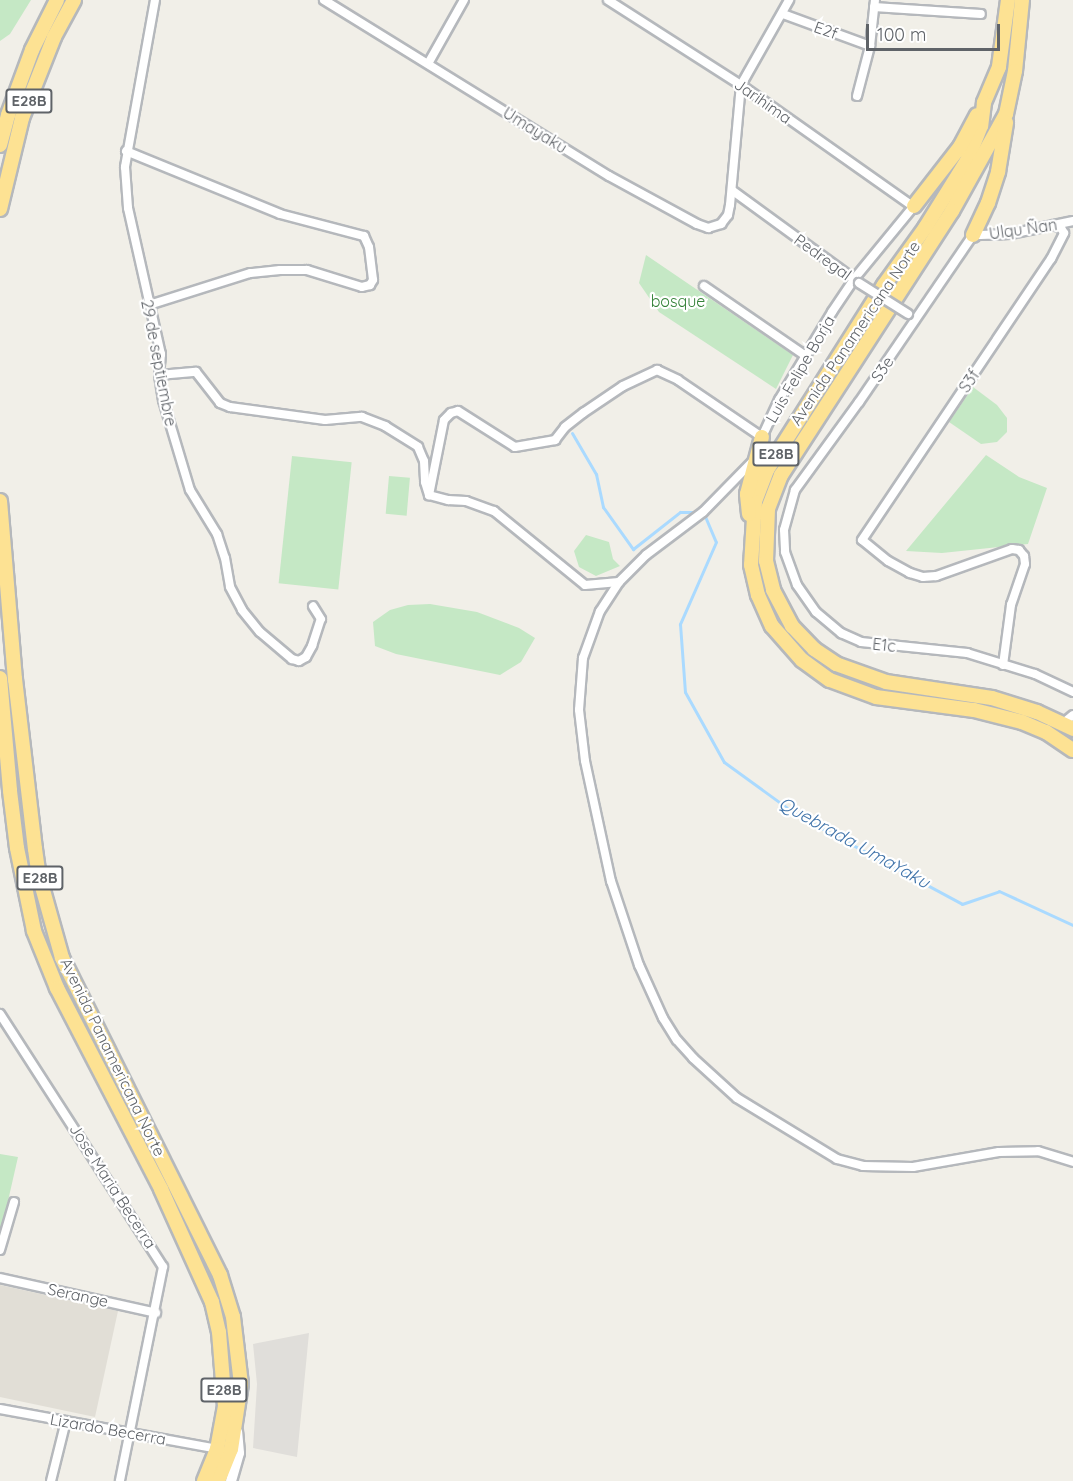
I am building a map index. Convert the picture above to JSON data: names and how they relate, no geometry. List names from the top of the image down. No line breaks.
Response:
{"streets":{"highway":["E28B","Avenida Panamericana Norte"],"street":["E2f","Jarihima","Umayaku","Ulqu Ñan","Pedregal","29 de septiembre","Luis Felipe Borja","S3e","S3f","E1c","Jose Maria Becerra","Serange","Lizardo Becerra"]},"crossings":[["Jarihima","Luis Felipe Borja"],["Umayaku","Pedregal"],["Ulqu Ñan","S3e"],["Ulqu Ñan","S3f"],["Pedregal","Luis Felipe Borja"],["Pedregal","S3e"],["Avenida Panamericana Norte","Lizardo Becerra"],["S3e","E1c"],["S3f","E1c"],["Jose Maria Becerra","Serange"],["Jose Maria Becerra","Lizardo Becerra"]],"water":["Quebrada UmaYaku"],"parks":["bosque"],"scale_bar":"100 m"}
